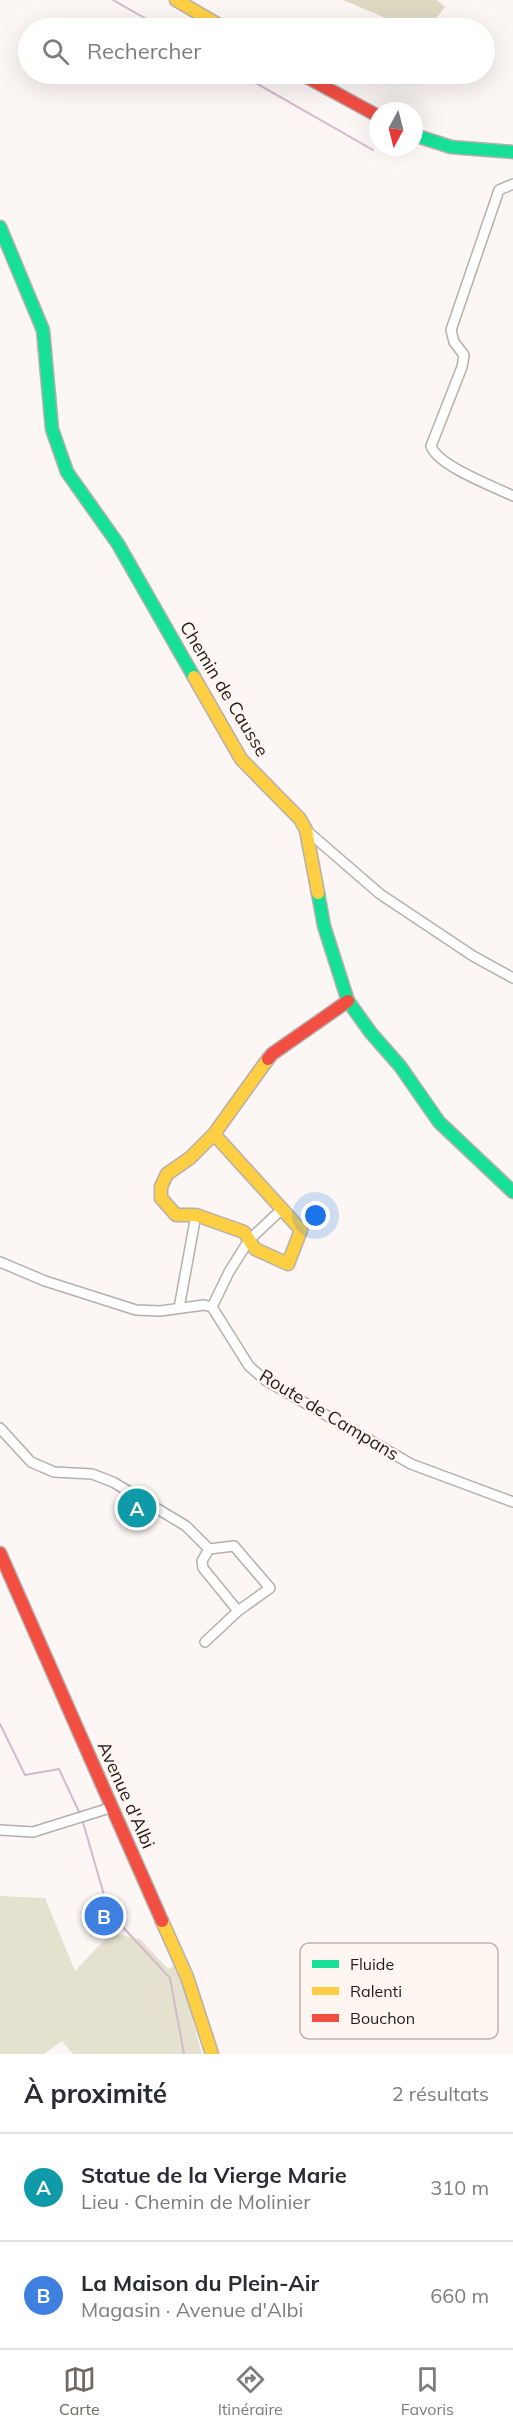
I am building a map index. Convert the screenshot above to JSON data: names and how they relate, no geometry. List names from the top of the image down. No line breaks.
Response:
{"streets":{"street":["Chemin de Causse","Route de Campans","Avenue d'Albi"]},"legend":["Fluide","Ralenti","Bouchon"],"north":"bottom","page":{"search":"Rechercher","pins":["A","B"],"heading":["À proximité","2 résultats"],"list":[{"mark":"A","name":"Statue de la Vierge Marie","note":"Lieu · Chemin de Molinier","value":"310 m"},{"mark":"B","name":"La Maison du Plein-Air","note":"Magasin · Avenue d'Albi","value":"660 m"}],"nav":["Carte","Itinéraire","Favoris"]}}
